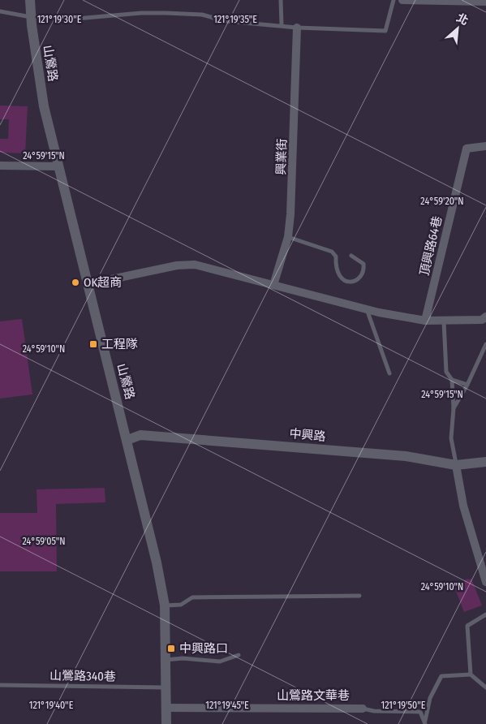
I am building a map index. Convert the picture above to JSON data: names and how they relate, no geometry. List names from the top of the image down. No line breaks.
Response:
{"streets":{"street":["山鶯路","興業街","頂興路64巷","中興路","山鶯路文華巷"],"lane":["山鶯路340巷"]},"crossings":[["山鶯路","中興路"],["山鶯路","山鶯路340巷"],["山鶯路","山鶯路文華巷"]],"places":{"other":["OK超商"],"transit":["工程隊","中興路口"]},"north":"top right","coordinates":["121°19'30\"E","121°19'35\"E","24°59'15\"N","24°59'20\"N","24°59'10\"N","24°59'05\"N","121°19'40\"E","121°19'45\"E","121°19'50\"E"]}
